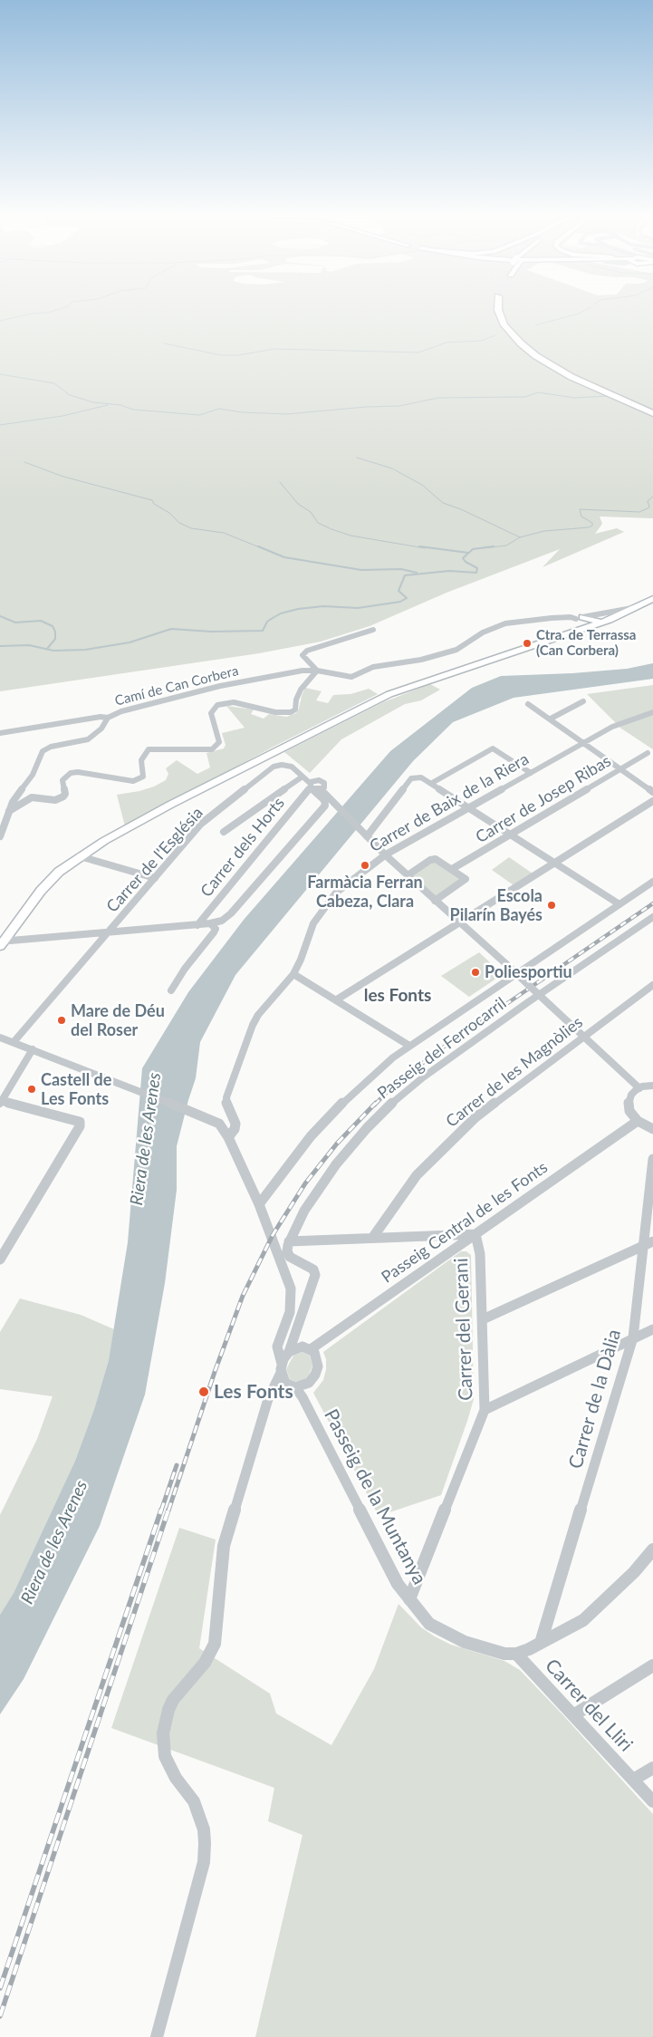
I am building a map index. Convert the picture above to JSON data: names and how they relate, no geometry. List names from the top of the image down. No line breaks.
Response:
{"streets":{"street":["Camí de Can Corbera","Carrer de Josep Ribas","Carrer de Baix de la Riera","Carrer dels Horts","Carrer de l'Església","Passeig del Ferrocarril","Carrer de les Magnòlies","Passeig Central de les Fonts","Carrer del Gerani","Carrer de la Dàlia","Passeig de la Muntanya","Carrer del Lliri"]},"crossings":[["Carrer dels Horts","Carrer de l'Església"],["Passeig Central de les Fonts","Carrer del Gerani"],["Passeig Central de les Fonts","Passeig de la Muntanya"],["Carrer del Gerani","Passeig de la Muntanya"],["Passeig de la Muntanya","Carrer del Lliri"]],"districts":["les Fonts"],"water":["Riera de les Arenes"],"places":["Ctra. de Terrassa (Can Corbera)","Farmàcia Ferran Cabeza, Clara","Escola Pilarín Bayés","Poliesportiu","Mare de Déu del Roser","Castell de Les Fonts","Les Fonts"]}
